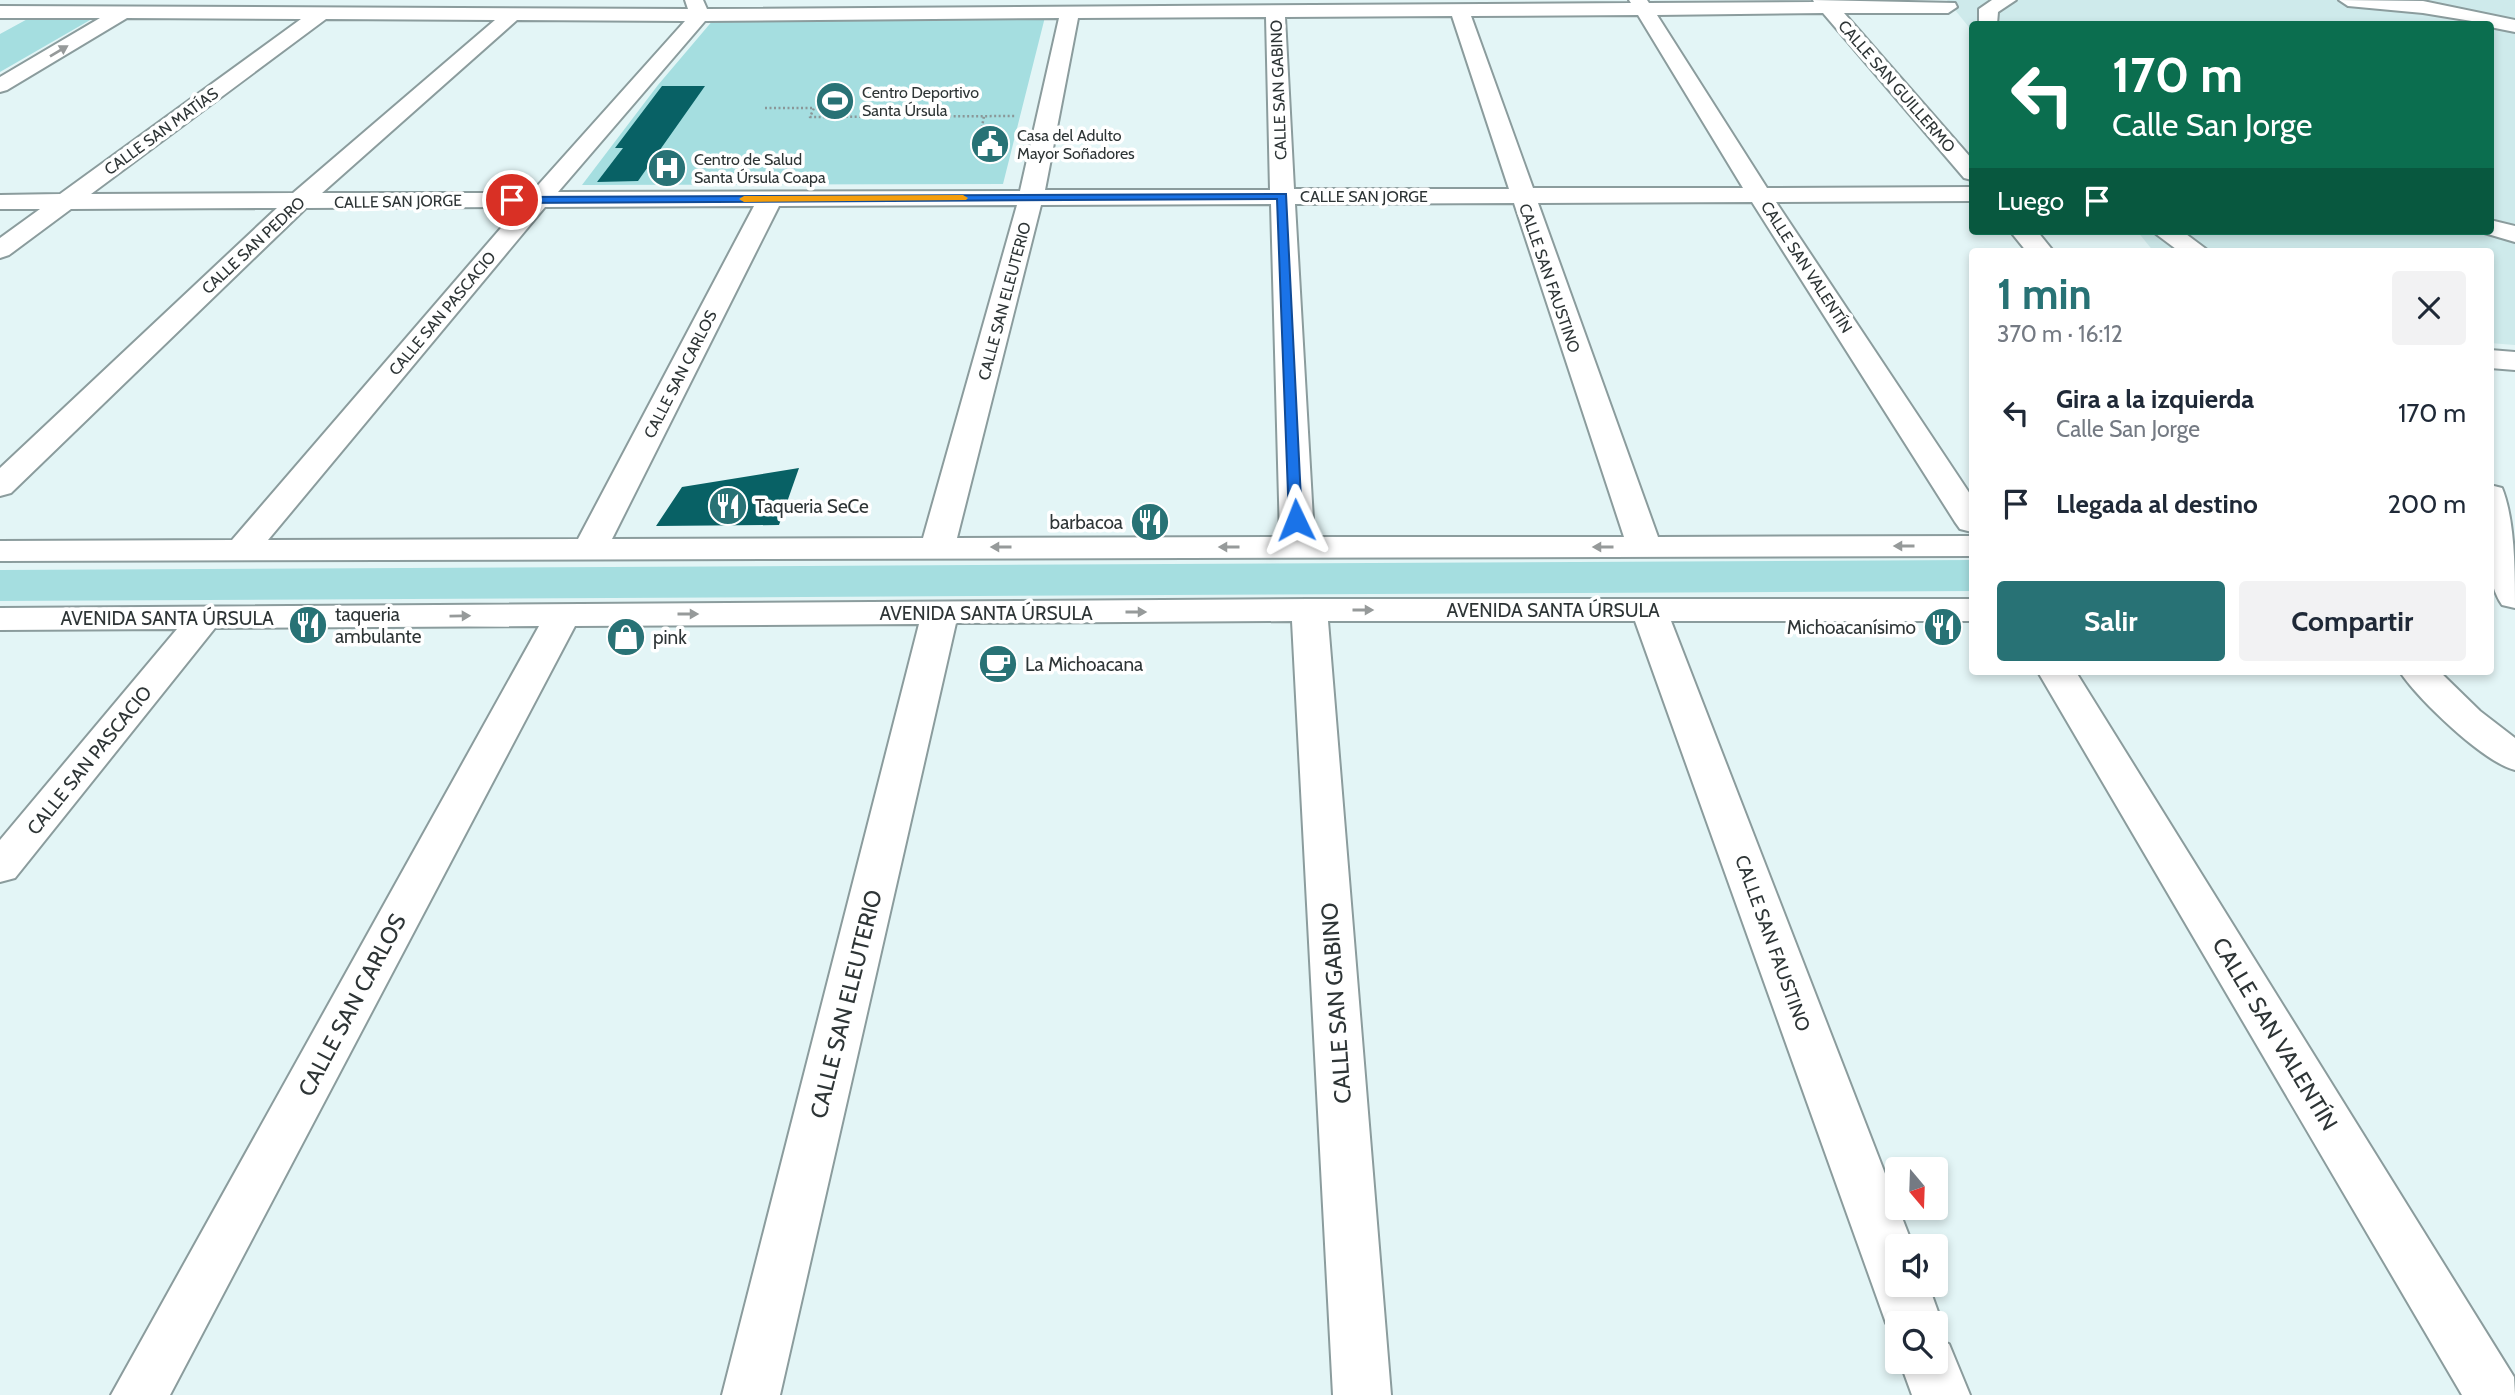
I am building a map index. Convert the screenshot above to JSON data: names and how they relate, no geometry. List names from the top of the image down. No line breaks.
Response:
{"streets":{"street":["CALLE SAN GUILLERMO","CALLE SAN GABINO","CALLE SAN MATÍAS","CALLE SAN JORGE","CALLE SAN PEDRO","CALLE SAN VALENTÍN","CALLE SAN FAUSTINO","CALLE SAN ELEUTERIO","CALLE SAN PASCACIO","CALLE SAN CARLOS","AVENIDA SANTA ÚRSULA"]},"crossings":[["CALLE SAN GABINO","CALLE SAN JORGE"],["CALLE SAN GABINO","AVENIDA SANTA ÚRSULA"],["CALLE SAN MATÍAS","CALLE SAN JORGE"],["CALLE SAN JORGE","CALLE SAN PEDRO"],["CALLE SAN JORGE","CALLE SAN VALENTÍN"],["CALLE SAN JORGE","CALLE SAN FAUSTINO"],["CALLE SAN JORGE","CALLE SAN ELEUTERIO"],["CALLE SAN JORGE","CALLE SAN PASCACIO"],["CALLE SAN JORGE","CALLE SAN CARLOS"],["CALLE SAN FAUSTINO","AVENIDA SANTA ÚRSULA"],["CALLE SAN ELEUTERIO","AVENIDA SANTA ÚRSULA"],["CALLE SAN PASCACIO","AVENIDA SANTA ÚRSULA"],["CALLE SAN CARLOS","AVENIDA SANTA ÚRSULA"]],"places":{"sports":["Centro Deportivo Santa Úrsula"],"public building":["Casa del Adulto Mayor Soñadores"],"hospital":["Centro de Salud Santa Úrsula Coapa"],"restaurant":["Taqueria SeCe","barbacoa","taqueria ambulante","Michoacanísimo"],"shop":["pink"],"cafe":["La Michoacana"]},"north":"bottom","page":{"turn":["170 m","Calle San Jorge"],"then":"Luego","heading":["1 min","370 m · 16:12"],"list":[{"name":"Gira a la izquierda","note":"Calle San Jorge","value":"170 m"},{"name":"Llegada al destino","value":"200 m"}],"buttons":["Salir","Compartir"]}}
